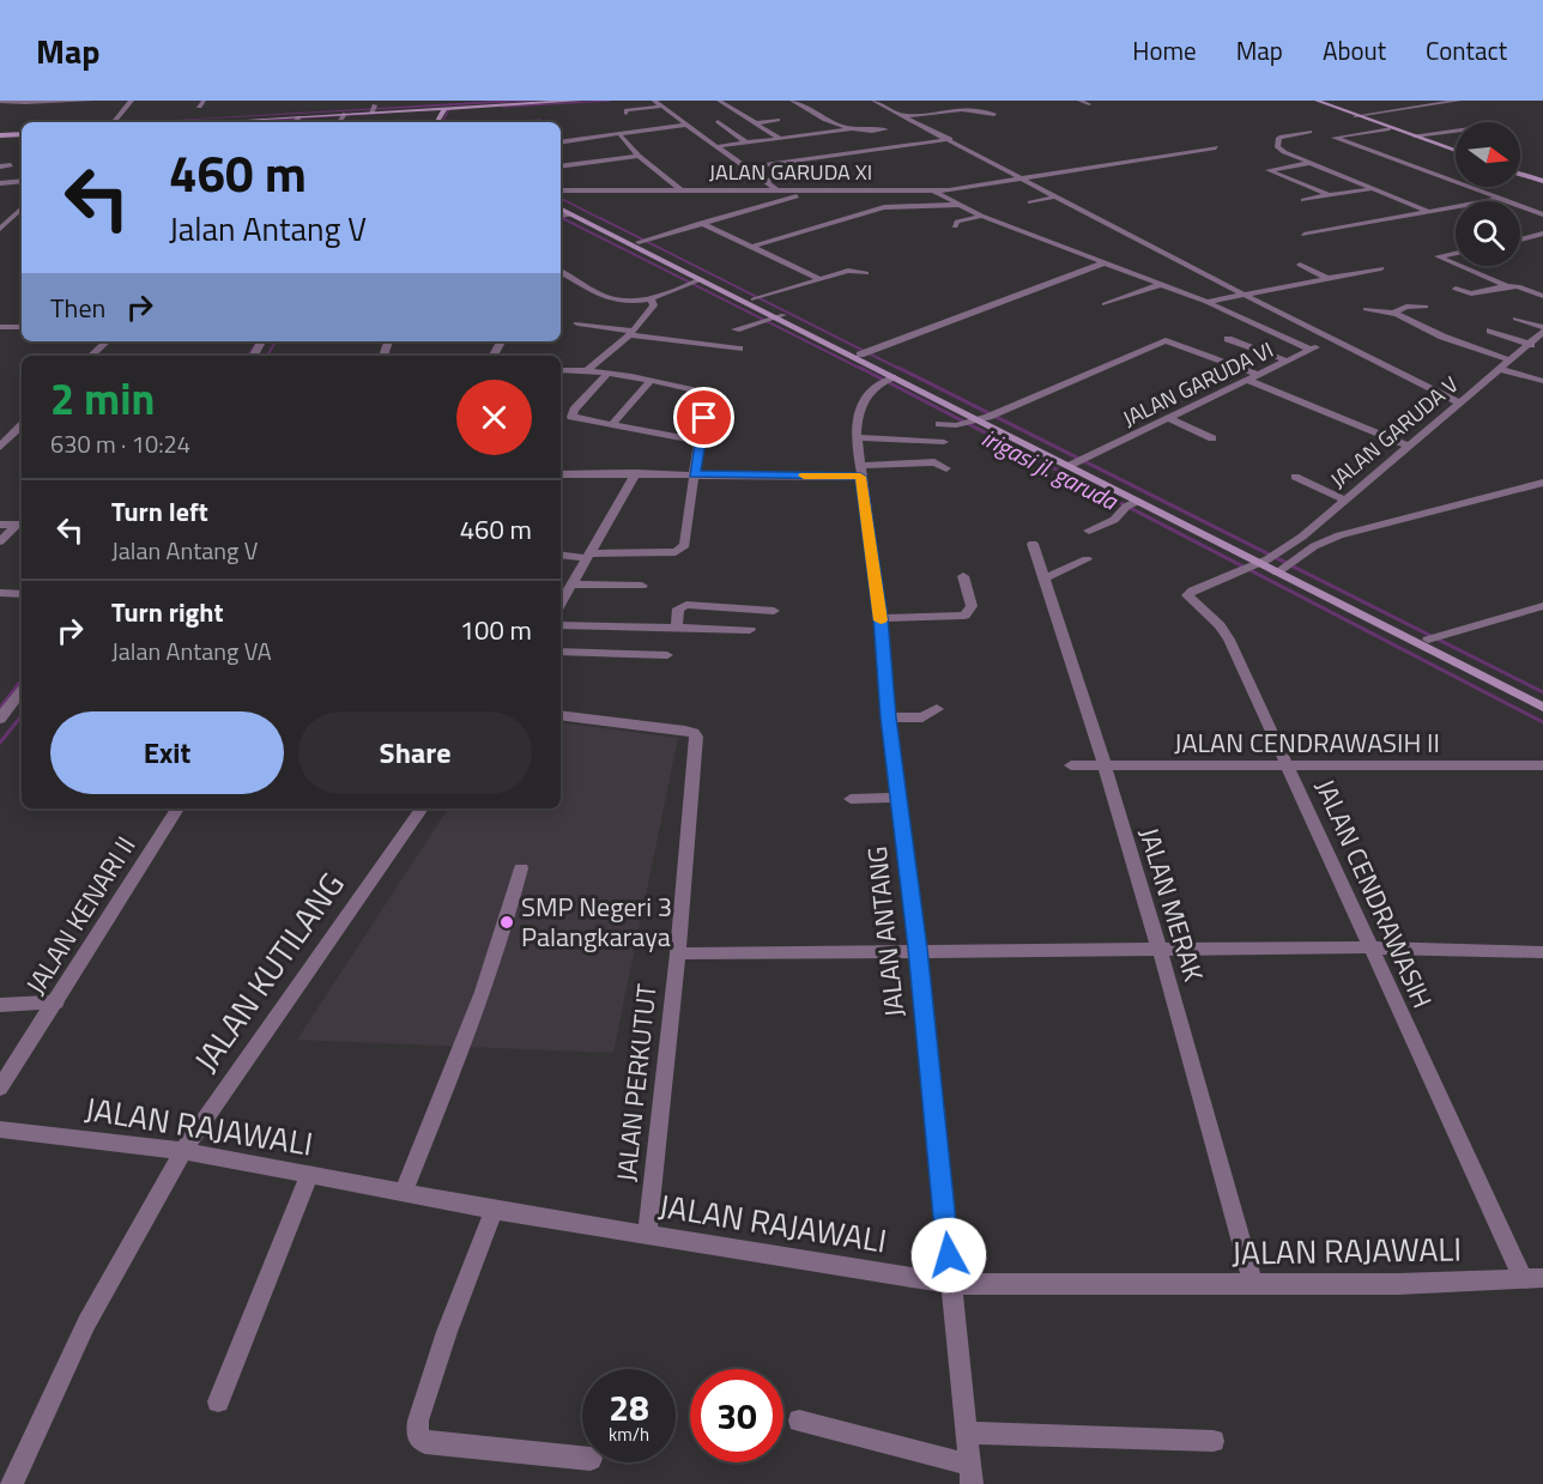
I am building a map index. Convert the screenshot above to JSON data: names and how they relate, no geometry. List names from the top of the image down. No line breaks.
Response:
{"streets":{"street":["JALAN GARUDA XI","JALAN GARUDA VI","JALAN GARUDA V","JALAN CENDRAWASIH II","JALAN CENDRAWASIH","JALAN MERAK","JALAN KENARI II","JALAN ANTANG","JALAN KUTILANG","JALAN PERKUTUT","JALAN RAJAWALI"]},"crossings":[["JALAN GARUDA V","JALAN CENDRAWASIH"],["JALAN CENDRAWASIH II","JALAN CENDRAWASIH"],["JALAN CENDRAWASIH II","JALAN MERAK"],["JALAN CENDRAWASIH","JALAN RAJAWALI"],["JALAN MERAK","JALAN RAJAWALI"],["JALAN ANTANG","JALAN RAJAWALI"],["JALAN KUTILANG","JALAN RAJAWALI"],["JALAN PERKUTUT","JALAN RAJAWALI"]],"water":["irigasi jl. garuda"],"places":["SMP Negeri 3 Palangkaraya"],"north":"right","page":{"header":"Map","nav":["Home","Map","About","Contact"],"turn":["460 m","Jalan Antang V"],"then":"Then","heading":["2 min","630 m · 10:24"],"list":[{"name":"Turn left","note":"Jalan Antang V","value":"460 m"},{"name":"Turn right","note":"Jalan Antang VA","value":"100 m"}],"buttons":["Exit","Share"],"speed":"28 km/h","limit":"30"}}
